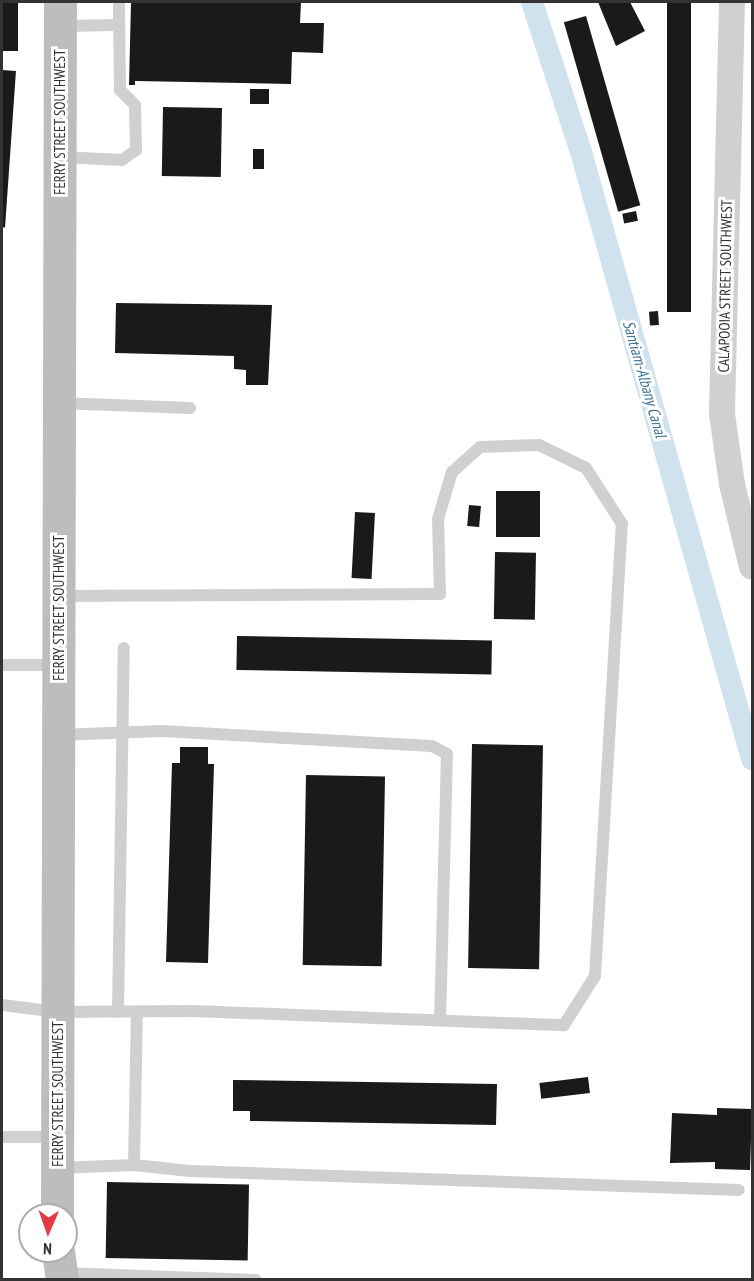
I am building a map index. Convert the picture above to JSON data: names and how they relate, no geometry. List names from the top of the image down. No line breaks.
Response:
{"streets":{"street":["FERRY STREET SOUTHWEST","CALAPOOIA STREET SOUTHWEST"]},"water":["Santiam-Albany Canal"],"north":"bottom"}
